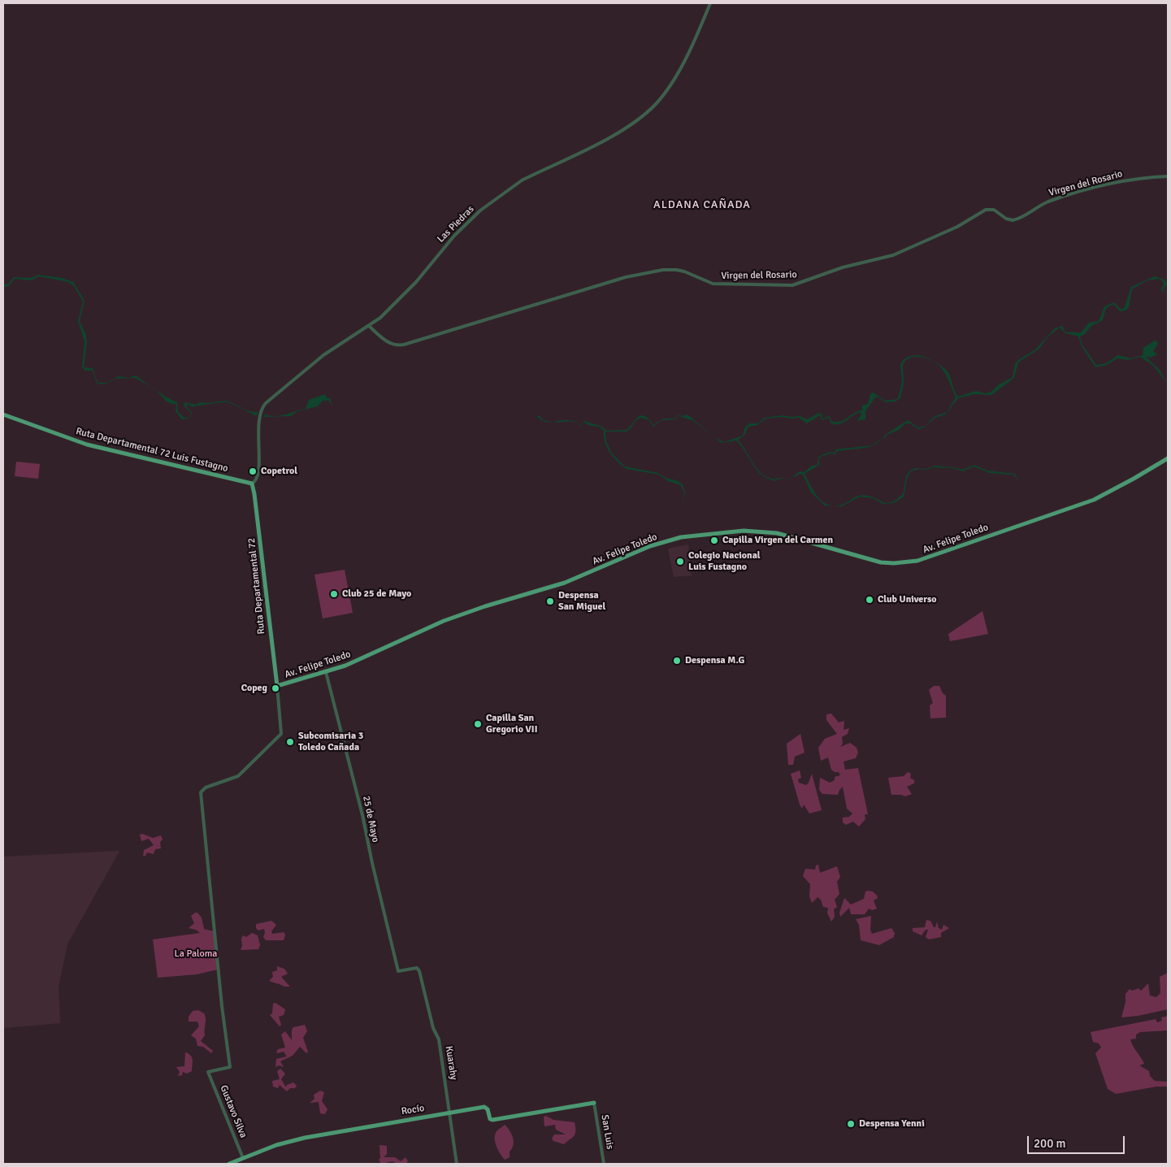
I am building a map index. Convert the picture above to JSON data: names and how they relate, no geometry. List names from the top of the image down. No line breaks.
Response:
{"streets":{"main road":["Ruta Departamental 72 Luis Fustagno","Av. Felipe Toledo","Ruta Departamental 72","Rocío"],"street":["Virgen del Rosario","Las Piedras","25 de Mayo","Kuarahy","Gustavo Silva","San Luis"]},"crossings":[["Virgen del Rosario","Las Piedras"],["Las Piedras","Ruta Departamental 72 Luis Fustagno"],["Las Piedras","Ruta Departamental 72"],["Ruta Departamental 72 Luis Fustagno","Ruta Departamental 72"],["Av. Felipe Toledo","Ruta Departamental 72"],["Av. Felipe Toledo","25 de Mayo"],["Av. Felipe Toledo","Gustavo Silva"],["Ruta Departamental 72","Gustavo Silva"],["25 de Mayo","Kuarahy"],["Kuarahy","Rocío"],["Rocío","Gustavo Silva"],["Rocío","San Luis"]],"districts":["ALDANA CAÑADA"],"parks":["La Paloma"],"places":["Copetrol","Capilla Virgen del Carmen","Colegio Nacional Luis Fustagno","Club 25 de Mayo","Club Universo","Despensa San Miguel","Despensa M.G","Copeg","Capilla San Gregorio VII","Subcomisaria 3 Toledo Cañada","Despensa Yenni"],"scale_bar":"200 m"}
